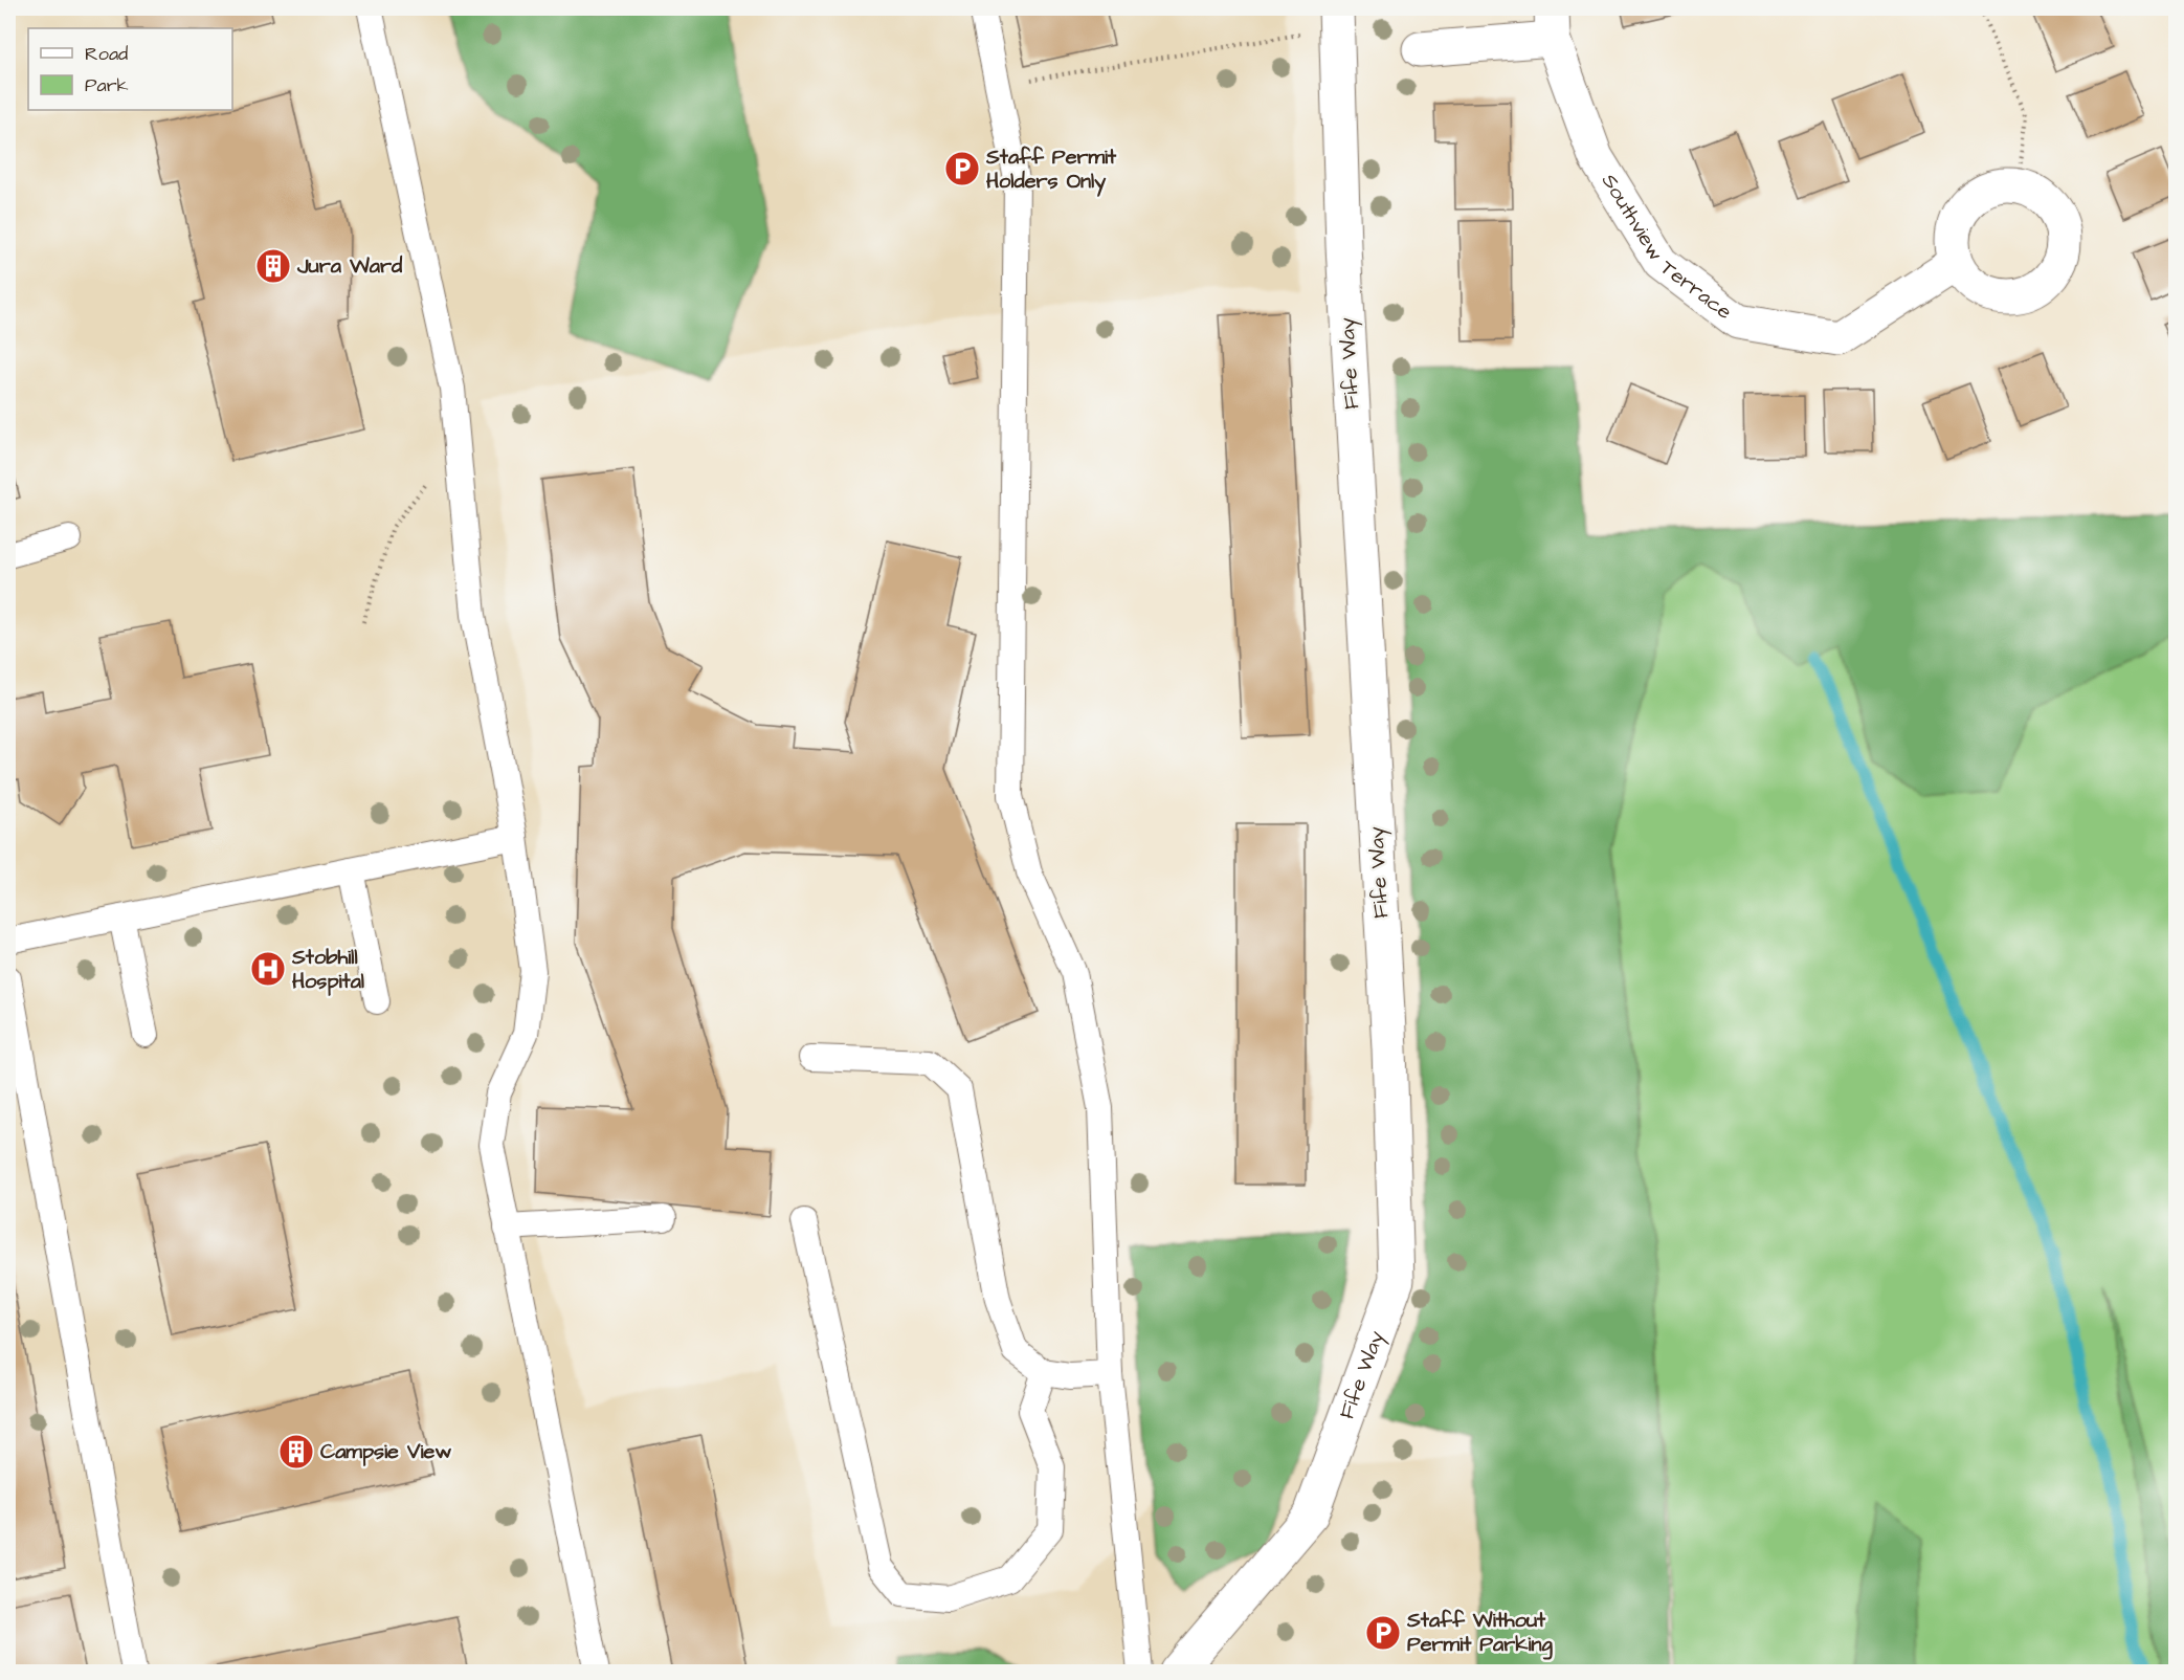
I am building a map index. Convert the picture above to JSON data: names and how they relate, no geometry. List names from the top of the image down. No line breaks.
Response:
{"streets":{"street":["Southview Terrace","Fife Way"]},"places":{"parking":["Staff Permit Holders Only","Staff Without Permit Parking"],"building":["Jura Ward","Campsie View"],"hospital":["Stobhill Hospital"]},"legend":["Road","Park"]}
